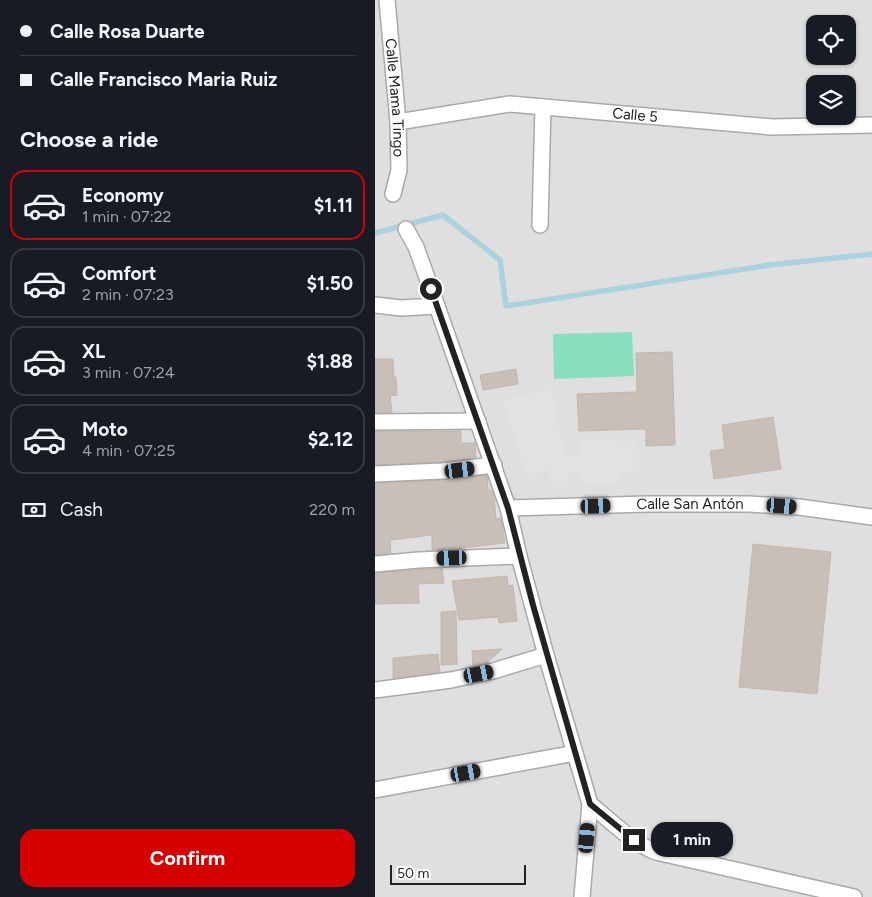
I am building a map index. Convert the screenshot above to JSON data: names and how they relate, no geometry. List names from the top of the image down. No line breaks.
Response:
{"streets":{"street":["Calle Mama Tingo","Calle 5","Calle San Antón"]},"crossings":[["Calle Mama Tingo","Calle 5"]],"scale_bar":"50 m","page":{"banner":["Calle Rosa Duarte","Calle Francisco Maria Ruiz"],"heading":"Choose a ride","list":[{"name":"Economy","note":"1 min · 07:22","value":"$1.11"},{"name":"Comfort","note":"2 min · 07:23","value":"$1.50"},{"name":"XL","note":"3 min · 07:24","value":"$1.88"},{"name":"Moto","note":"4 min · 07:25","value":"$2.12"}],"pay":["Cash","220 m"],"buttons":"Confirm","bubble":"1 min","scale":"50 m"}}
